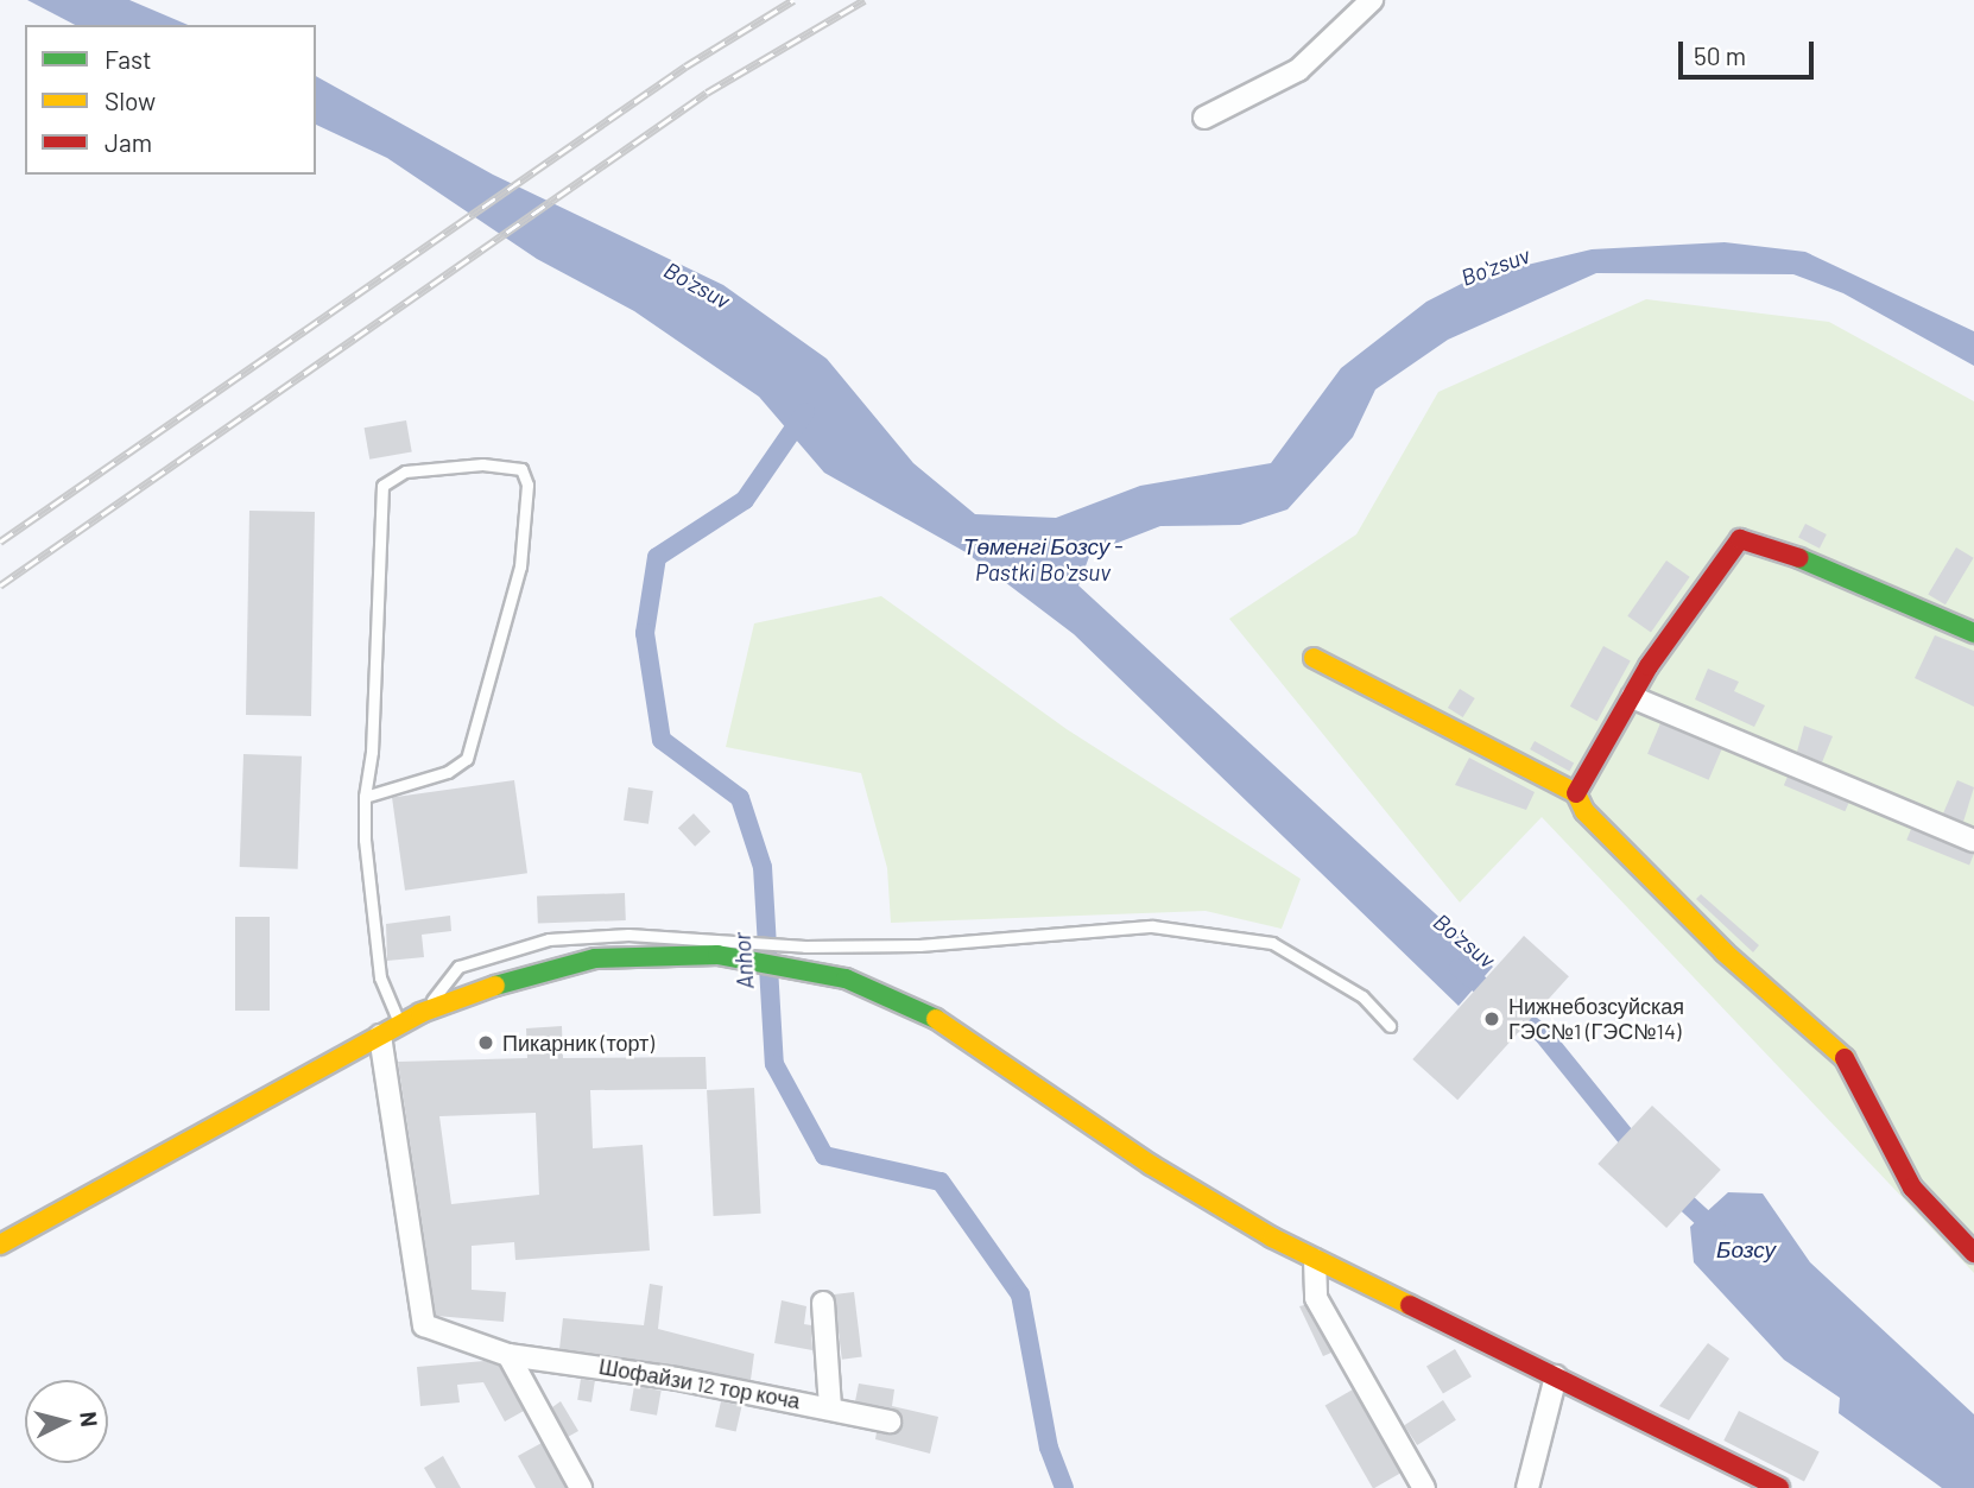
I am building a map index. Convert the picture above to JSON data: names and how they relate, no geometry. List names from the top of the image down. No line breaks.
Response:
{"streets":{"street":["Шофайзи 12 тор коча"]},"water":["Boʻzsuv","Төменгі Бозсу - Pastki Boʻzsuv","Anhor","Бозсу"],"places":["Нижнебозсуйская ГЭС№1 (ГЭС№14)","Пикарник (торт)"],"legend":["Fast","Slow","Jam"],"scale_bar":"50 m","north":"right"}
